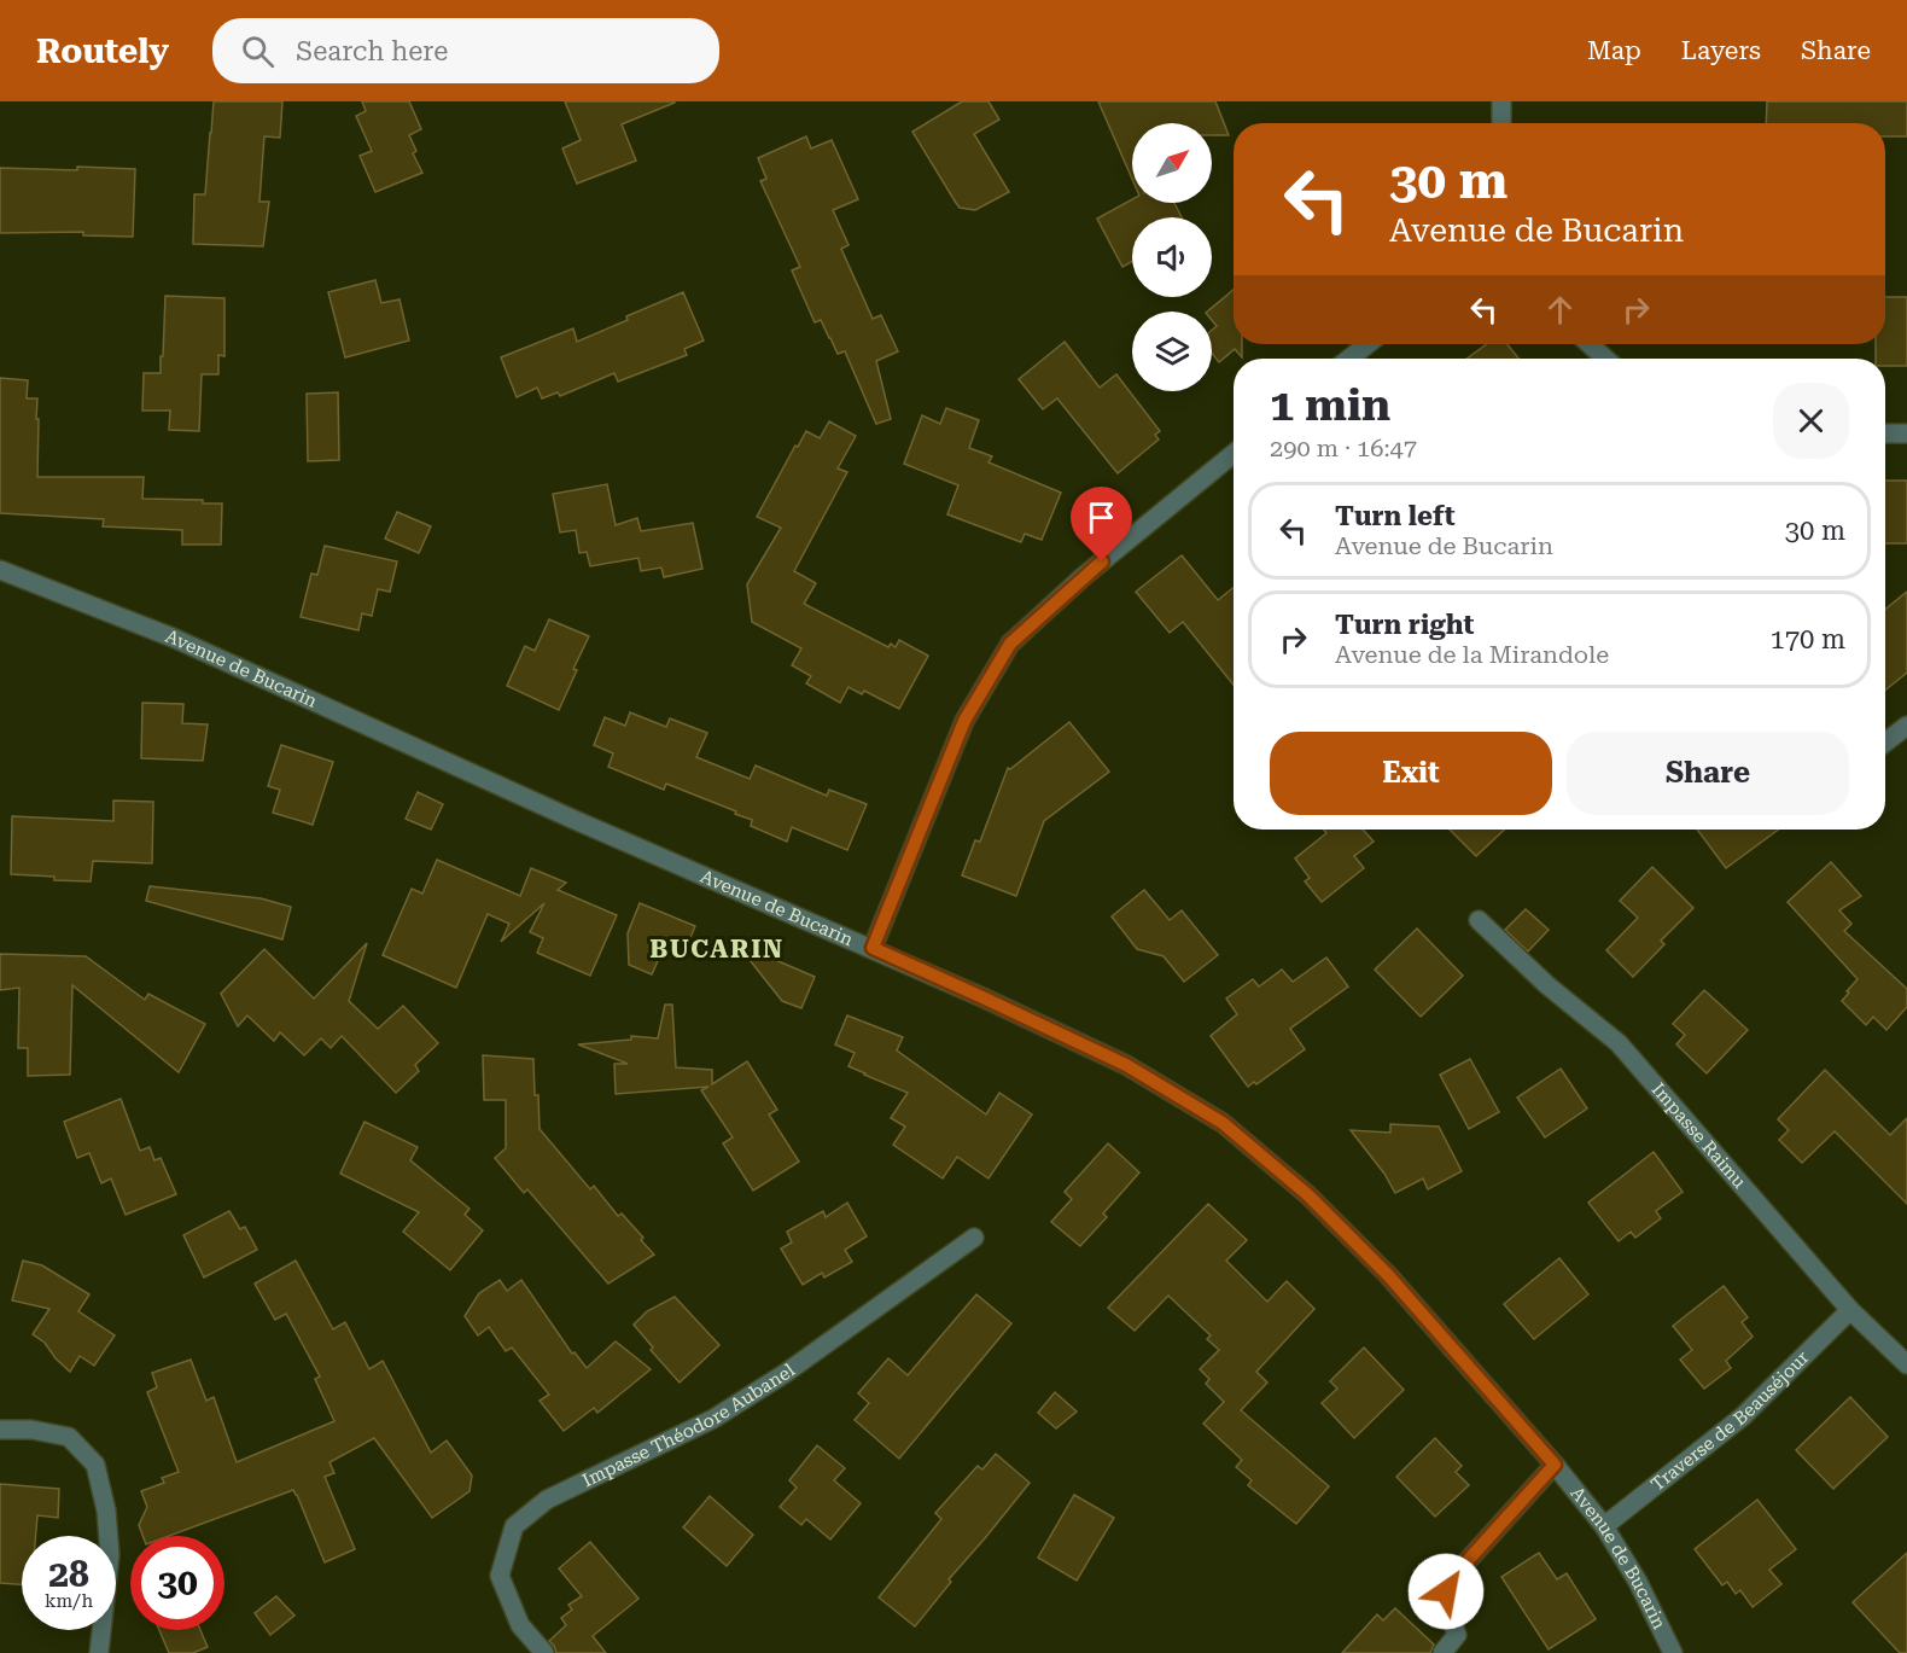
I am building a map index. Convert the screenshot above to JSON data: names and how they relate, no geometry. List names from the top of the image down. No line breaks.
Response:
{"streets":{"street":["Avenue de Bucarin","Impasse Raimu","Traverse de Beauséjour","Impasse Théodore Aubanel"]},"crossings":[["Avenue de Bucarin","Traverse de Beauséjour"],["Impasse Raimu","Traverse de Beauséjour"]],"districts":["BUCARIN"],"north":"top right","page":{"header":"Routely","search":"Search here","nav":["Map","Layers","Share"],"turn":["30 m","Avenue de Bucarin"],"heading":["1 min","290 m · 16:47"],"list":[{"name":"Turn left","note":"Avenue de Bucarin","value":"30 m"},{"name":"Turn right","note":"Avenue de la Mirandole","value":"170 m"}],"buttons":["Exit","Share"],"speed":"28 km/h","limit":"30"}}
